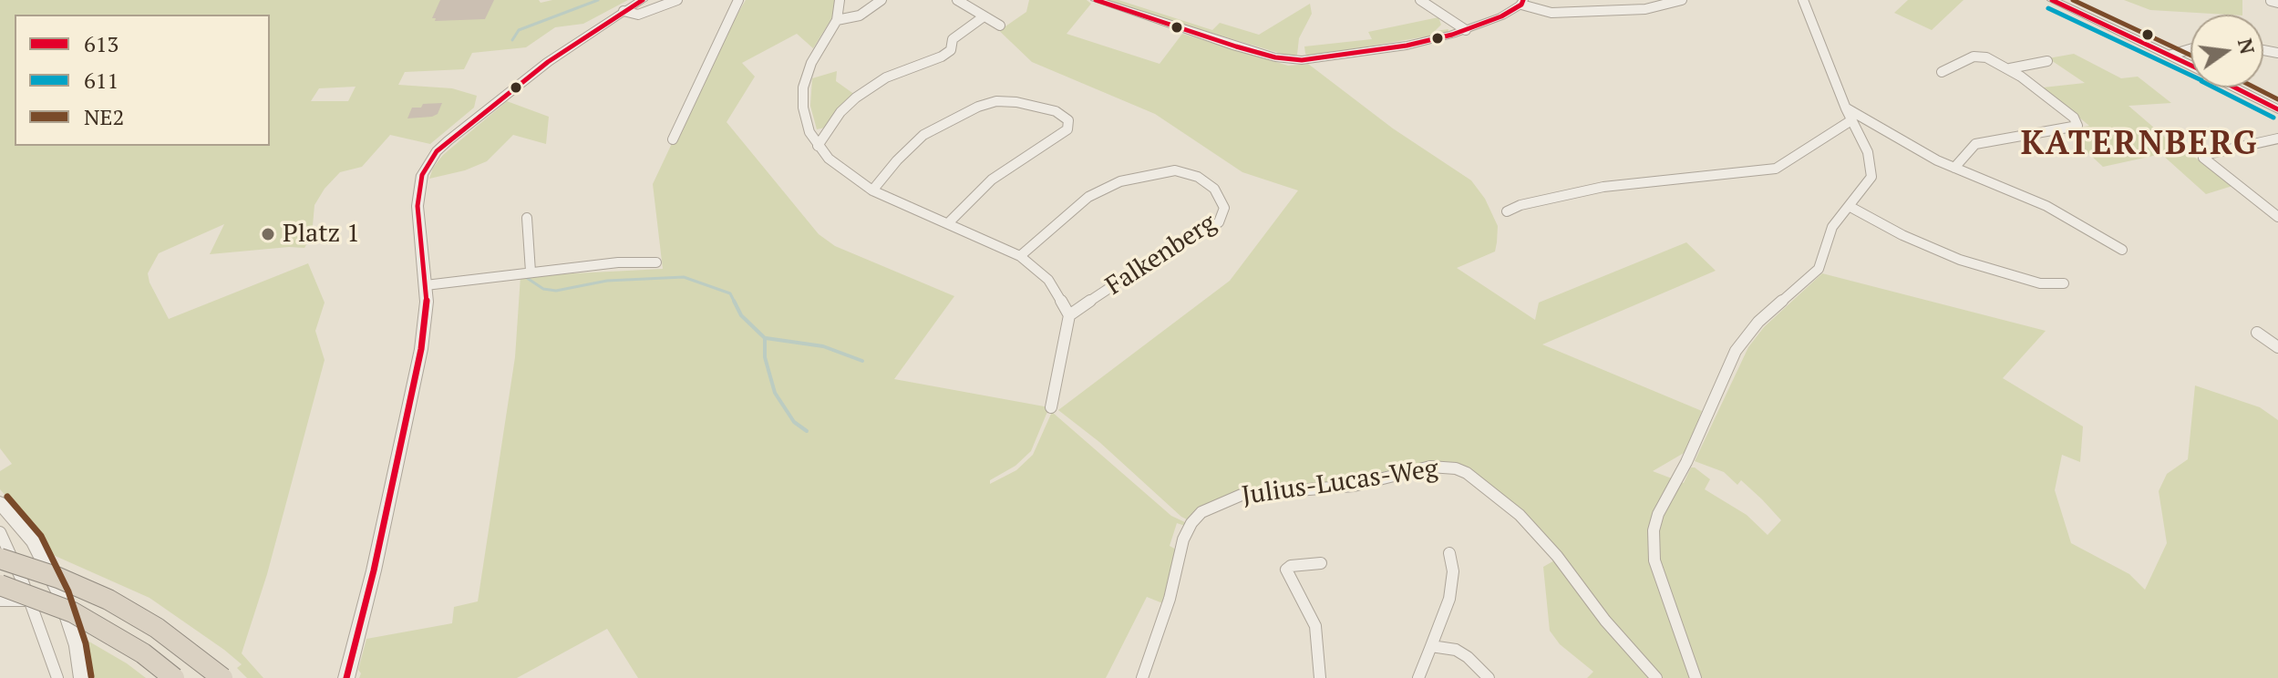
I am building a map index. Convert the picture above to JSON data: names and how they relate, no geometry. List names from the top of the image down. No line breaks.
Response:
{"streets":{"street":["Falkenberg","Julius-Lucas-Weg"]},"districts":["KATERNBERG"],"places":["Platz 1"],"lines":["transit line 613","transit line NE2","transit line 611"],"legend":["613","611","NE2"],"north":"right"}
